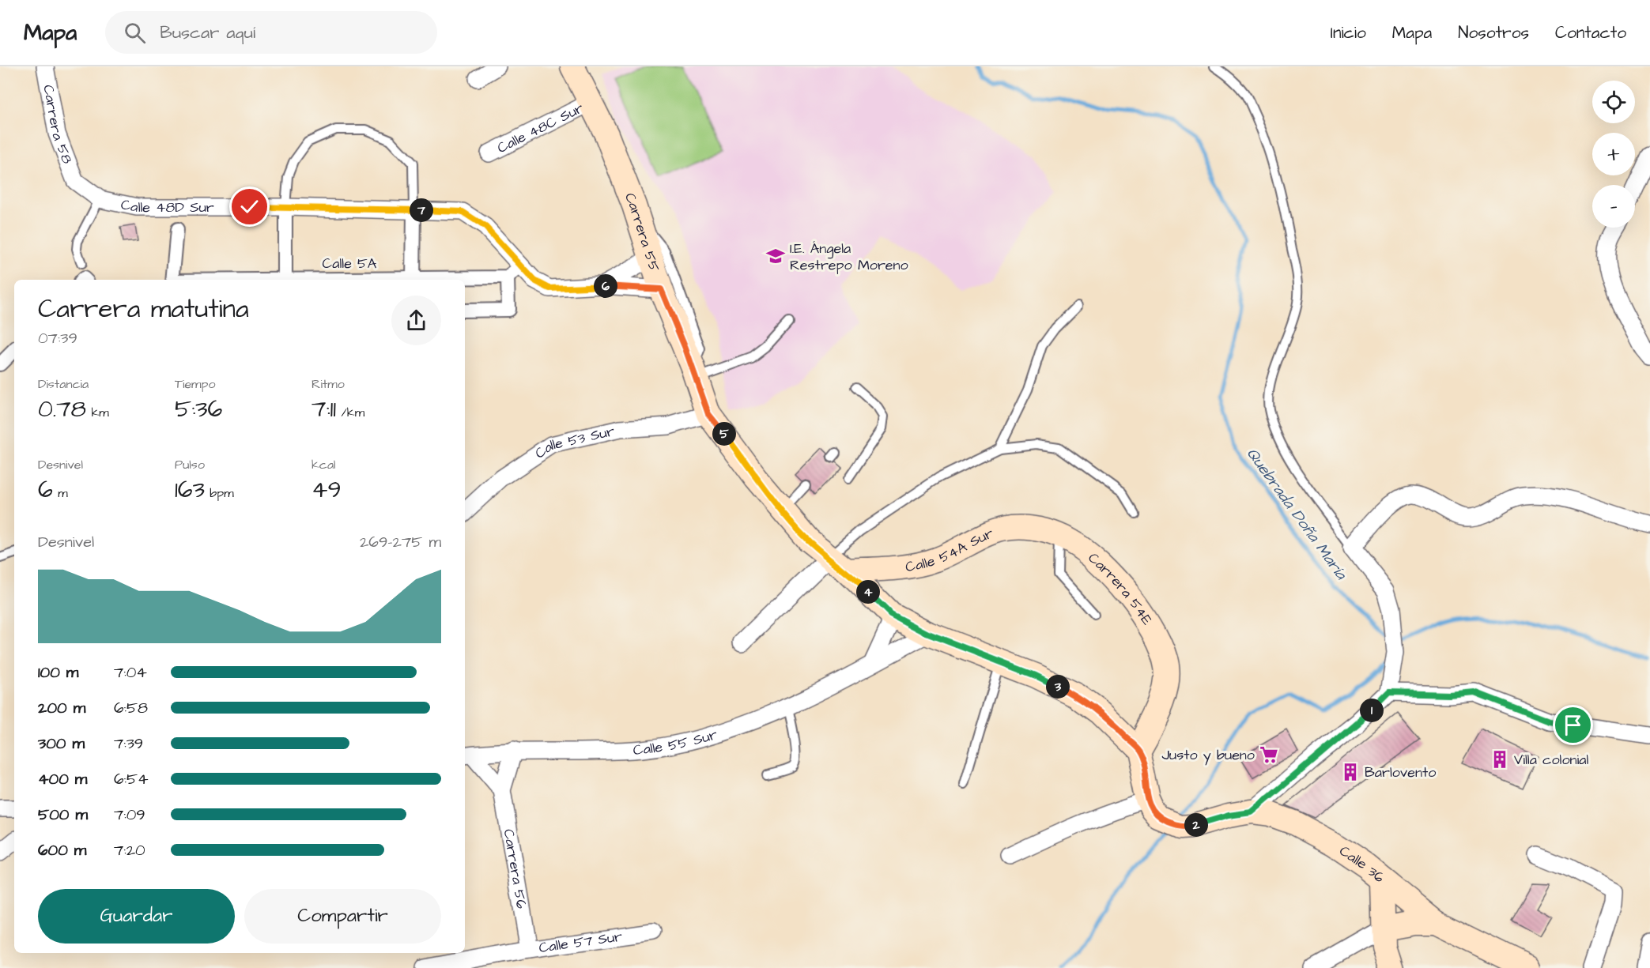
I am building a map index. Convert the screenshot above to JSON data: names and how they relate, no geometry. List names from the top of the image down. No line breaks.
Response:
{"streets":{"main road":["Carrera 55","Calle 54A Sur","Carrera 54E","Calle 36"],"street":["Carrera 58","Calle 48C Sur","Calle 48D Sur","Calle 5A","Calle 53 Sur","Calle 55 Sur","Carrera 56","Calle 57 Sur"]},"crossings":[["Carrera 58","Calle 48D Sur"],["Calle 48C Sur","Carrera 55"],["Carrera 55","Calle 53 Sur"],["Carrera 55","Calle 54A Sur"],["Carrera 55","Carrera 54E"],["Carrera 55","Calle 55 Sur"],["Calle 54A Sur","Carrera 54E"],["Calle 55 Sur","Carrera 56"],["Carrera 56","Calle 57 Sur"]],"water":["Quebrada Doña María"],"places":{"school or university":["I.E. Ángela Restrepo Moreno"],"supermarket":["Justo y bueno"],"building":["Villa colonial","Barlovento"]},"page":{"header":"Mapa","search":"Buscar aquí","nav":["Inicio","Mapa","Nosotros","Contacto"],"map_buttons":["+","−"],"pins":["7","6","5","4","3","1","2"],"heading":["Carrera matutina","07:39"],"stats":[["Distancia","0.78 km"],["Tiempo","5:36"],["Ritmo","7:11 /km"],["Desnivel","6 m"],["Pulso","163 bpm"],["kcal","49"]],"chart":["Desnivel","269–275 m"],"list":[{"name":"100 m","note":"7:04"},{"name":"200 m","note":"6:58"},{"name":"300 m","note":"7:39"},{"name":"400 m","note":"6:54"},{"name":"500 m","note":"7:09"},{"name":"600 m","note":"7:20"}],"buttons":["Guardar","Compartir"]}}
